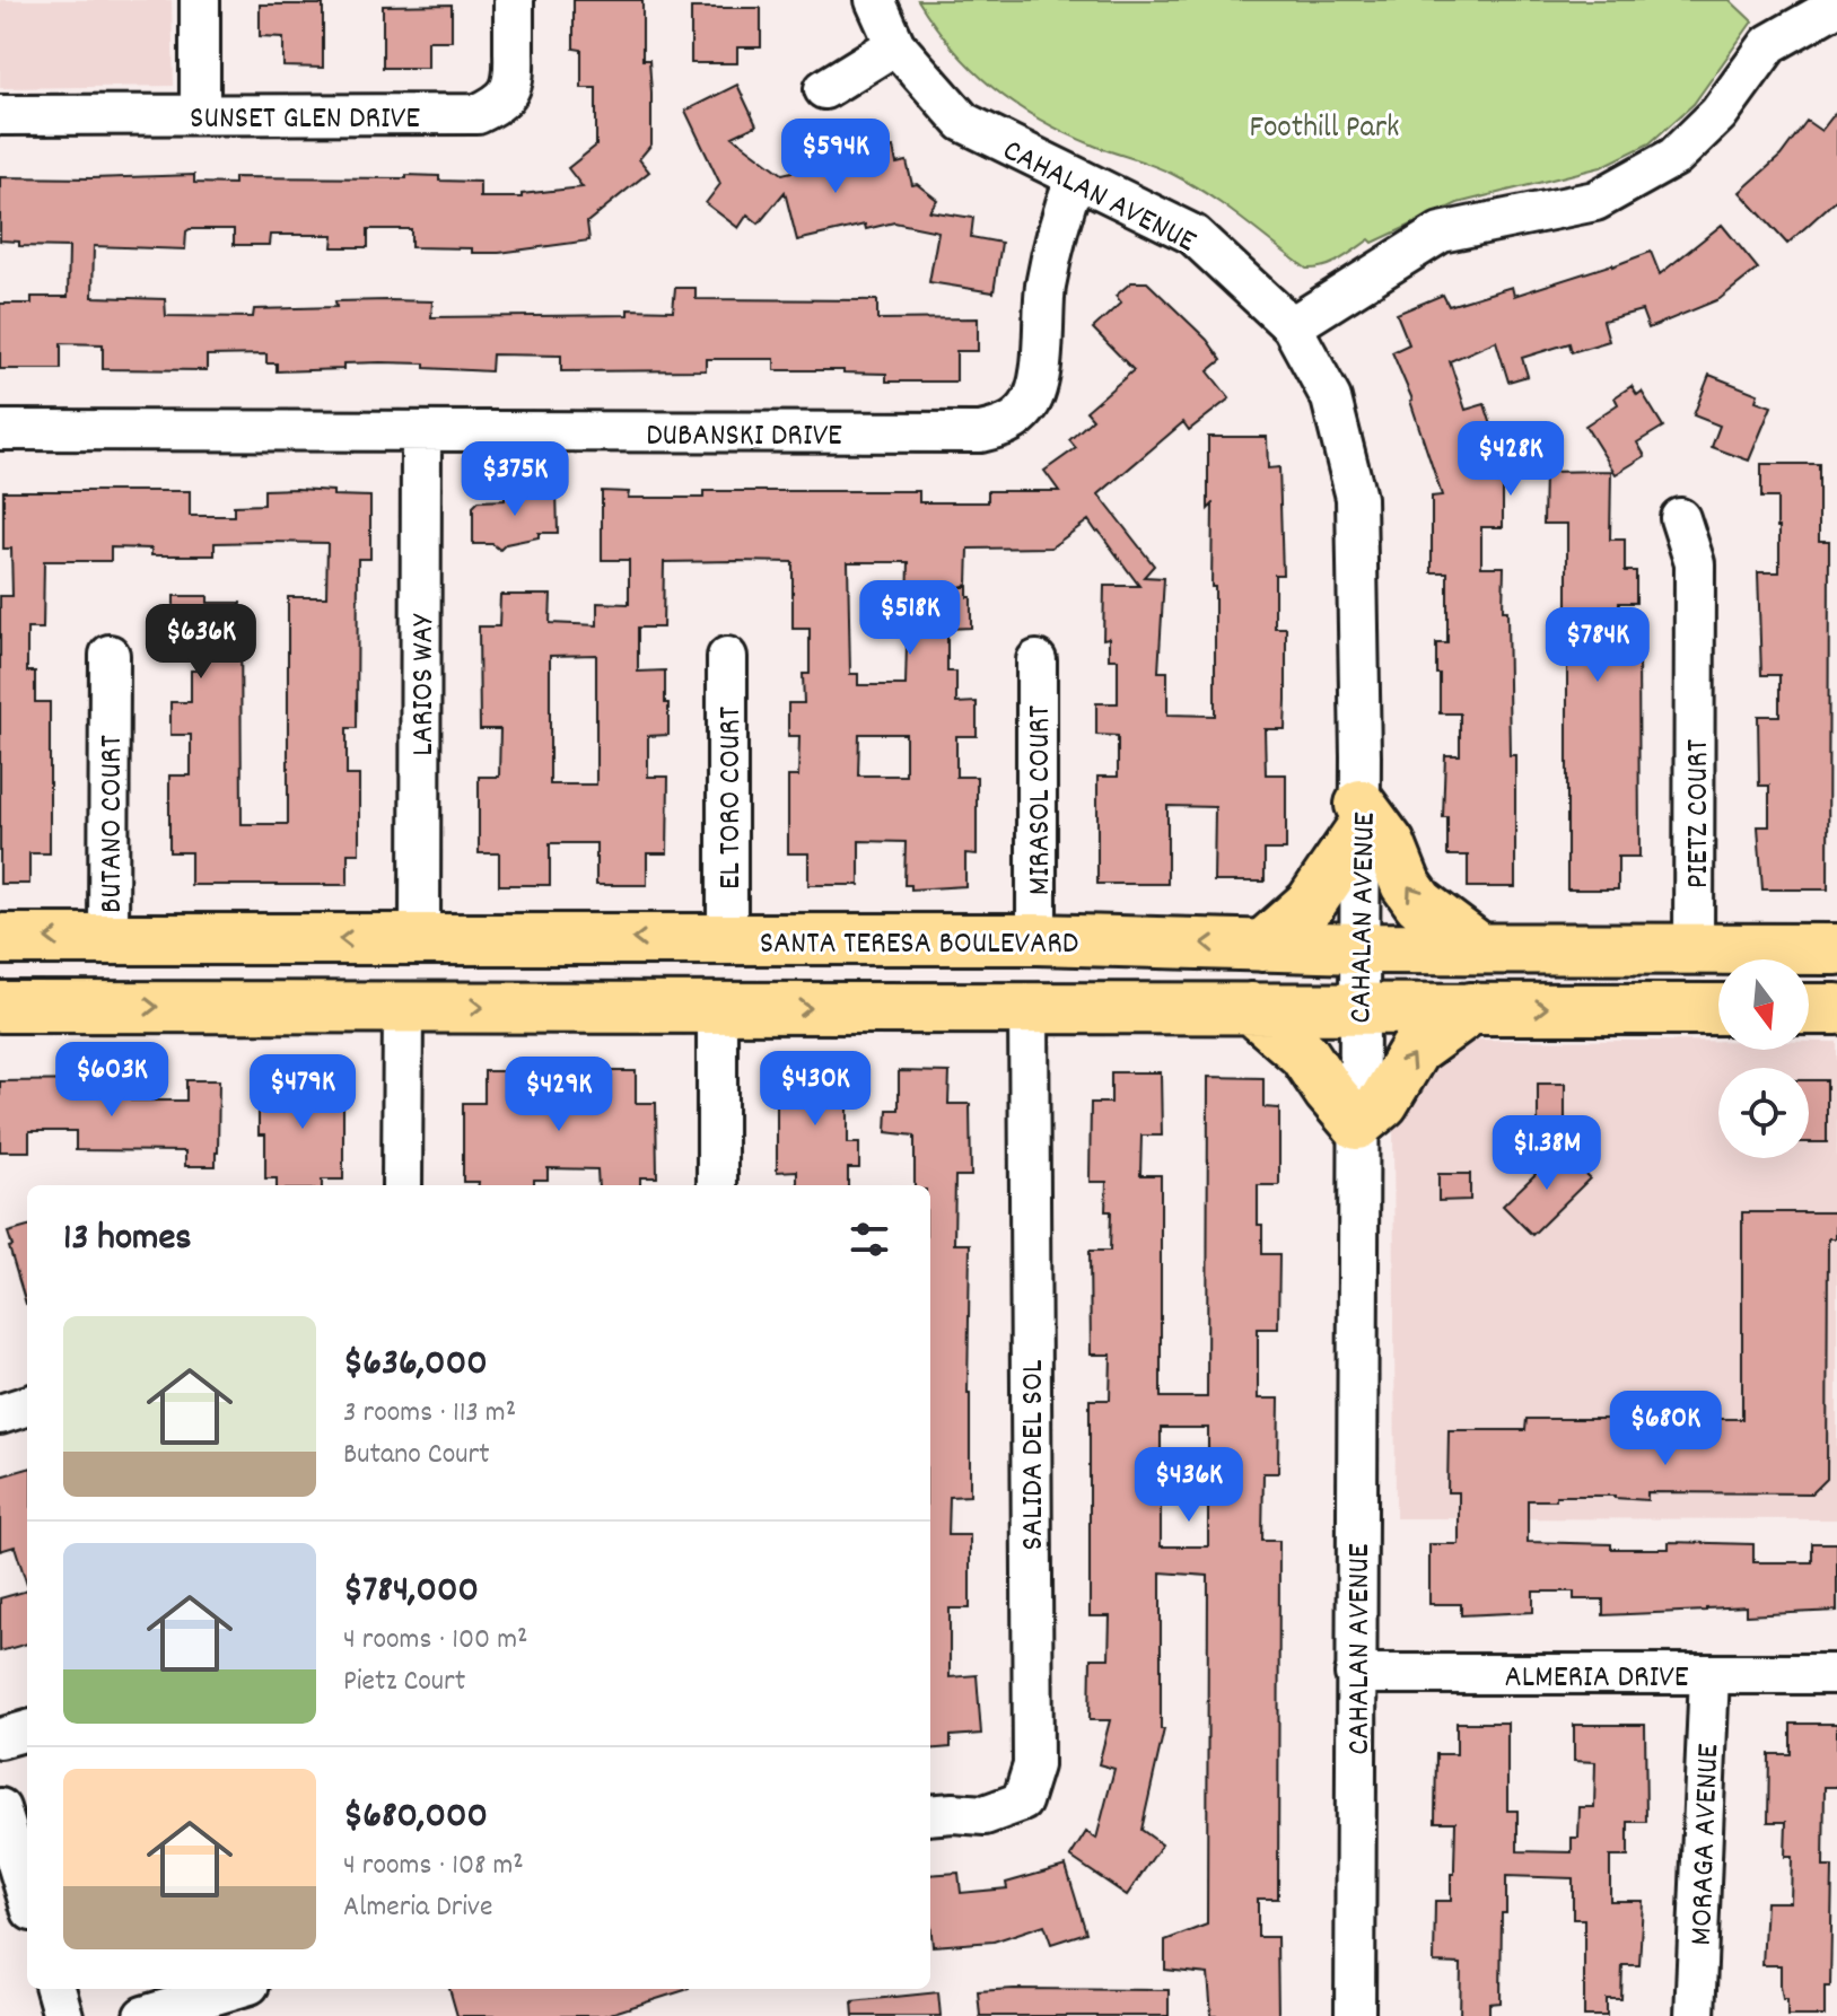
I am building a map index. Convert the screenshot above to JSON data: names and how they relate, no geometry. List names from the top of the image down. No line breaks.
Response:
{"streets":{"main road":["SANTA TERESA BOULEVARD"],"street":["SUNSET GLEN DRIVE","CAHALAN AVENUE","DUBANSKI DRIVE","LARIOS WAY","EL TORO COURT","MIRASOL COURT","PIETZ COURT","BUTANO COURT","SALIDA DEL SOL","ALMERIA DRIVE","MORAGA AVENUE"]},"crossings":[["CAHALAN AVENUE","DUBANSKI DRIVE"],["CAHALAN AVENUE","SANTA TERESA BOULEVARD"],["CAHALAN AVENUE","ALMERIA DRIVE"],["DUBANSKI DRIVE","LARIOS WAY"],["LARIOS WAY","SANTA TERESA BOULEVARD"],["EL TORO COURT","SANTA TERESA BOULEVARD"],["MIRASOL COURT","SANTA TERESA BOULEVARD"],["PIETZ COURT","SANTA TERESA BOULEVARD"],["BUTANO COURT","SANTA TERESA BOULEVARD"],["ALMERIA DRIVE","MORAGA AVENUE"]],"parks":["Foothill Park"],"north":"bottom","page":{"price":["$594K","$428K","$375K","$518K","$636K","$784K","$603K","$430K","$479K","$429K","$1.38M","$680K","$436K"],"heading":"13 homes","list":[{"name":"$636,000","note":"3 rooms · 113 m² · Butano Court"},{"name":"$784,000","note":"4 rooms · 100 m² · Pietz Court"},{"name":"$680,000","note":"4 rooms · 108 m² · Almeria Drive"}]}}
